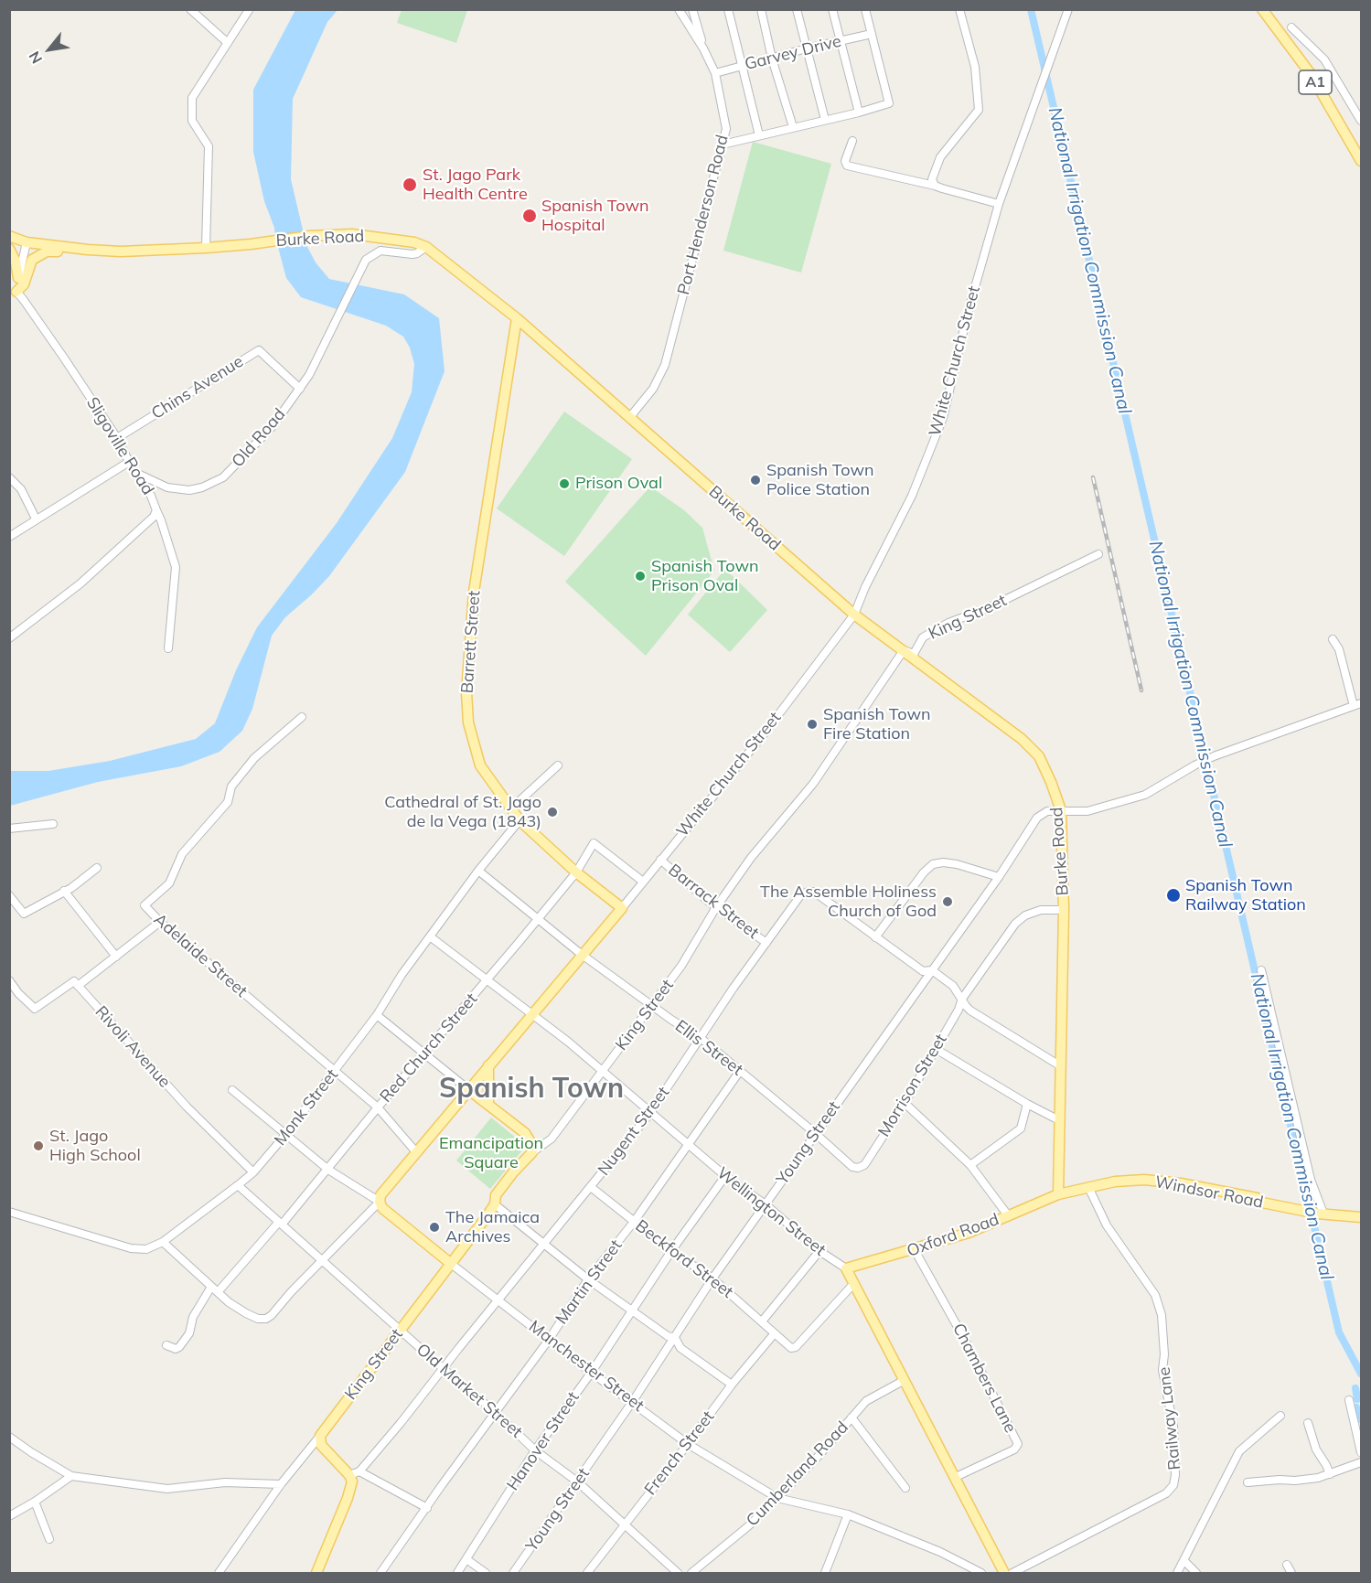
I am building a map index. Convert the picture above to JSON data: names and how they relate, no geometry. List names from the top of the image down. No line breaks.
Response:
{"streets":{"main road":["A1","Burke Road","White Church Street","King Street","Barrett Street","Windsor Road","Wellington Street","Oxford Road","Manchester Street"],"street":["Garvey Drive","Port Henderson Road","Chins Avenue","Old Road","Sligoville Road","Barrack Street","Adelaide Street","Rivoli Avenue","Red Church Street","Ellis Street","Morrison Street","Monk Street","Nugent Street","Young Street","Beckford Street","Martin Street","Chambers Lane","Old Market Street","Railway Lane","Hanover Street","French Street","Cumberland Road"]},"crossings":[["Garvey Drive","Port Henderson Road"],["Port Henderson Road","Burke Road"],["Burke Road","White Church Street"],["Burke Road","Old Road"],["Burke Road","King Street"],["Burke Road","Barrett Street"],["Burke Road","Morrison Street"],["Burke Road","Young Street"],["Burke Road","Windsor Road"],["Burke Road","Oxford Road"],["White Church Street","Barrett Street"],["White Church Street","Barrack Street"],["White Church Street","Adelaide Street"],["White Church Street","Red Church Street"],["White Church Street","Ellis Street"],["White Church Street","Monk Street"],["White Church Street","Wellington Street"],["White Church Street","Manchester Street"],["White Church Street","Old Market Street"],["Chins Avenue","Old Road"],["Chins Avenue","Sligoville Road"],["Old Road","Sligoville Road"],["King Street","Barrack Street"],["King Street","Ellis Street"],["King Street","Wellington Street"],["King Street","Manchester Street"],["King Street","Old Market Street"],["Barrett Street","Red Church Street"],["Barrett Street","Monk Street"],["Barrack Street","Nugent Street"],["Adelaide Street","Red Church Street"],["Adelaide Street","Monk Street"],["Rivoli Avenue","Monk Street"],["Red Church Street","Ellis Street"],["Red Church Street","Wellington Street"],["Red Church Street","Manchester Street"],["Red Church Street","Old Market Street"],["Ellis Street","Morrison Street"],["Ellis Street","Monk Street"],["Ellis Street","Nugent Street"],["Ellis Street","Young Street"],["Ellis Street","Martin Street"],["Monk Street","Wellington Street"],["Monk Street","Manchester Street"],["Monk Street","Old Market Street"],["Nugent Street","Young Street"],["Nugent Street","Wellington Street"],["Nugent Street","Beckford Street"],["Nugent Street","Manchester Street"],["Nugent Street","Old Market Street"],["Young Street","Wellington Street"],["Young Street","Beckford Street"],["Young Street","Manchester Street"],["Young Street","Old Market Street"],["Windsor Road","Oxford Road"],["Windsor Road","Railway Lane"],["Wellington Street","Oxford Road"],["Wellington Street","Beckford Street"],["Wellington Street","Martin Street"],["Wellington Street","Chambers Lane"],["Wellington Street","Hanover Street"],["Wellington Street","Cumberland Road"],["Oxford Road","Chambers Lane"],["Beckford Street","Martin Street"],["Beckford Street","Hanover Street"],["Beckford Street","French Street"],["Martin Street","Manchester Street"],["Martin Street","Old Market Street"],["Manchester Street","Hanover Street"],["Manchester Street","French Street"],["Manchester Street","Cumberland Road"],["Old Market Street","Hanover Street"],["Old Market Street","French Street"]],"districts":["Spanish Town"],"water":["National Irrigation Commission Canal"],"parks":["Emancipation Square"],"places":["St. Jago Park Health Centre","Spanish Town Hospital","Spanish Town Police Station","Prison Oval","Spanish Town Prison Oval","Spanish Town Fire Station","Cathedral of St. Jago de la Vega (1843)","Spanish Town Railway Station","The Assemble Holiness Church of God","St. Jago High School","The Jamaica Archives"],"north":"bottom left"}
